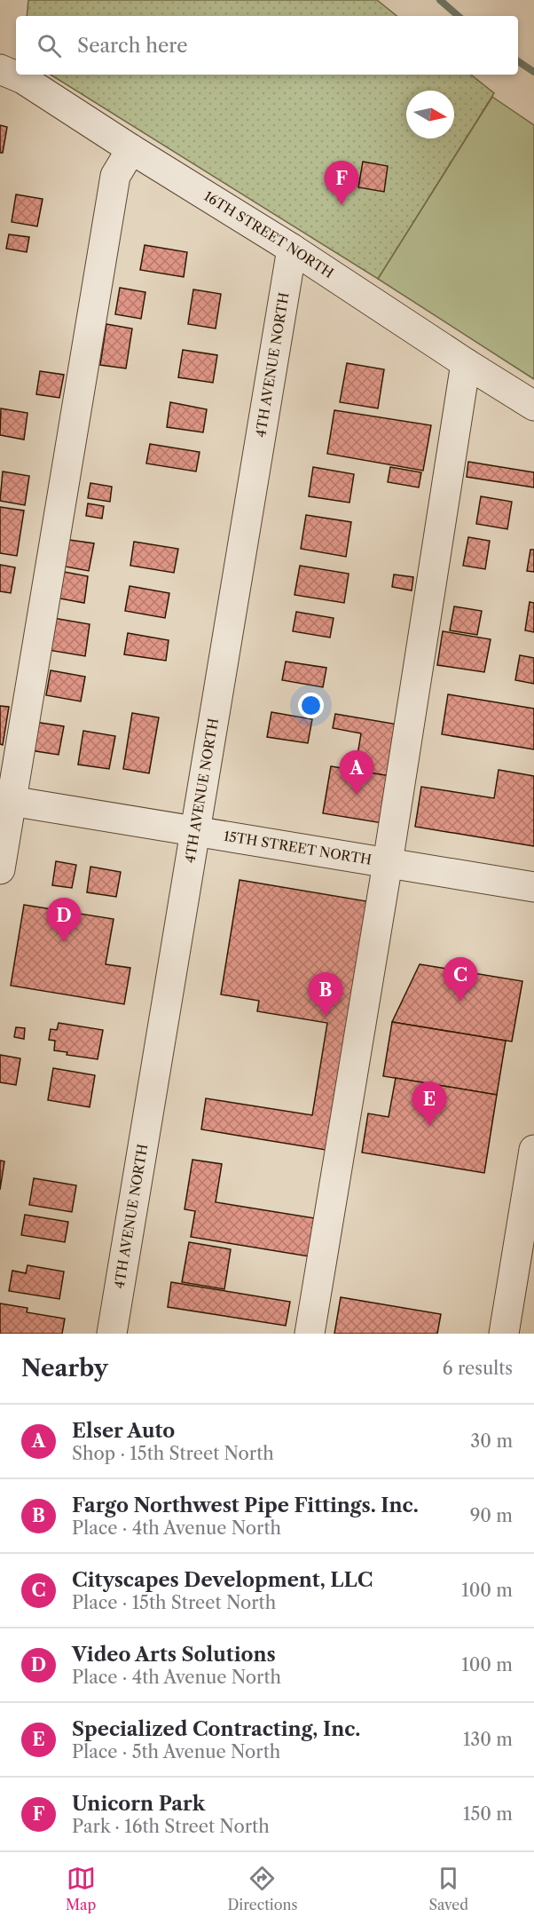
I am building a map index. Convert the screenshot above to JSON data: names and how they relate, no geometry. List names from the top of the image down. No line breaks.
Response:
{"streets":{"street":["16TH STREET NORTH","4TH AVENUE NORTH","15TH STREET NORTH"]},"crossings":[["16TH STREET NORTH","4TH AVENUE NORTH"],["4TH AVENUE NORTH","15TH STREET NORTH"]],"north":"right","page":{"search":"Search here","pins":["F","A","D","C","B","E"],"heading":["Nearby","6 results"],"list":[{"mark":"A","name":"Elser Auto","note":"Shop · 15th Street North","value":"30 m"},{"mark":"B","name":"Fargo Northwest Pipe Fittings. Inc.","note":"Place · 4th Avenue North","value":"90 m"},{"mark":"C","name":"Cityscapes Development, LLC","note":"Place · 15th Street North","value":"100 m"},{"mark":"D","name":"Video Arts Solutions","note":"Place · 4th Avenue North","value":"100 m"},{"mark":"E","name":"Specialized Contracting, Inc.","note":"Place · 5th Avenue North","value":"130 m"},{"mark":"F","name":"Unicorn Park","note":"Park · 16th Street North","value":"150 m"}],"nav":["Map","Directions","Saved"]}}
